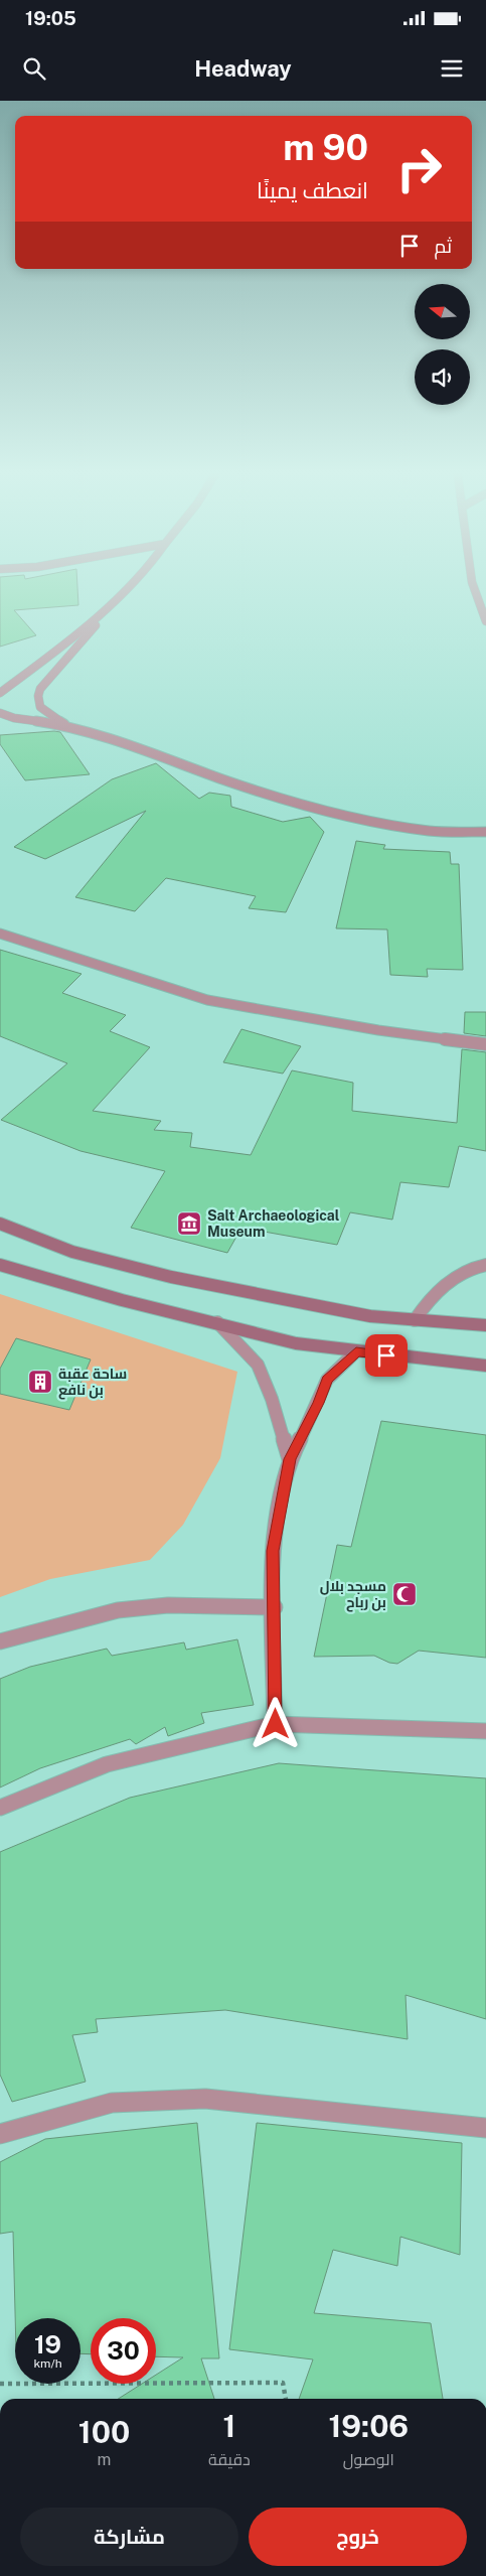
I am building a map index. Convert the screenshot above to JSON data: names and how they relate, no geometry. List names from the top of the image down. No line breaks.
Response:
{"places":{"museum":["Salt Archaeological Museum"],"building":["ساحة عقبة بن نافع"],"mosque":["مسجد بلال بن رباح"]},"north":"left","page":{"status":"19:05","header":"Headway","turn":["90 m","انعطف يمينًا"],"then":"ثم","speed":"19 km/h","limit":"30","eta":["19:06","الوصول","1","دقيقة","100","m"],"buttons":["خروج","مشاركة"]}}
